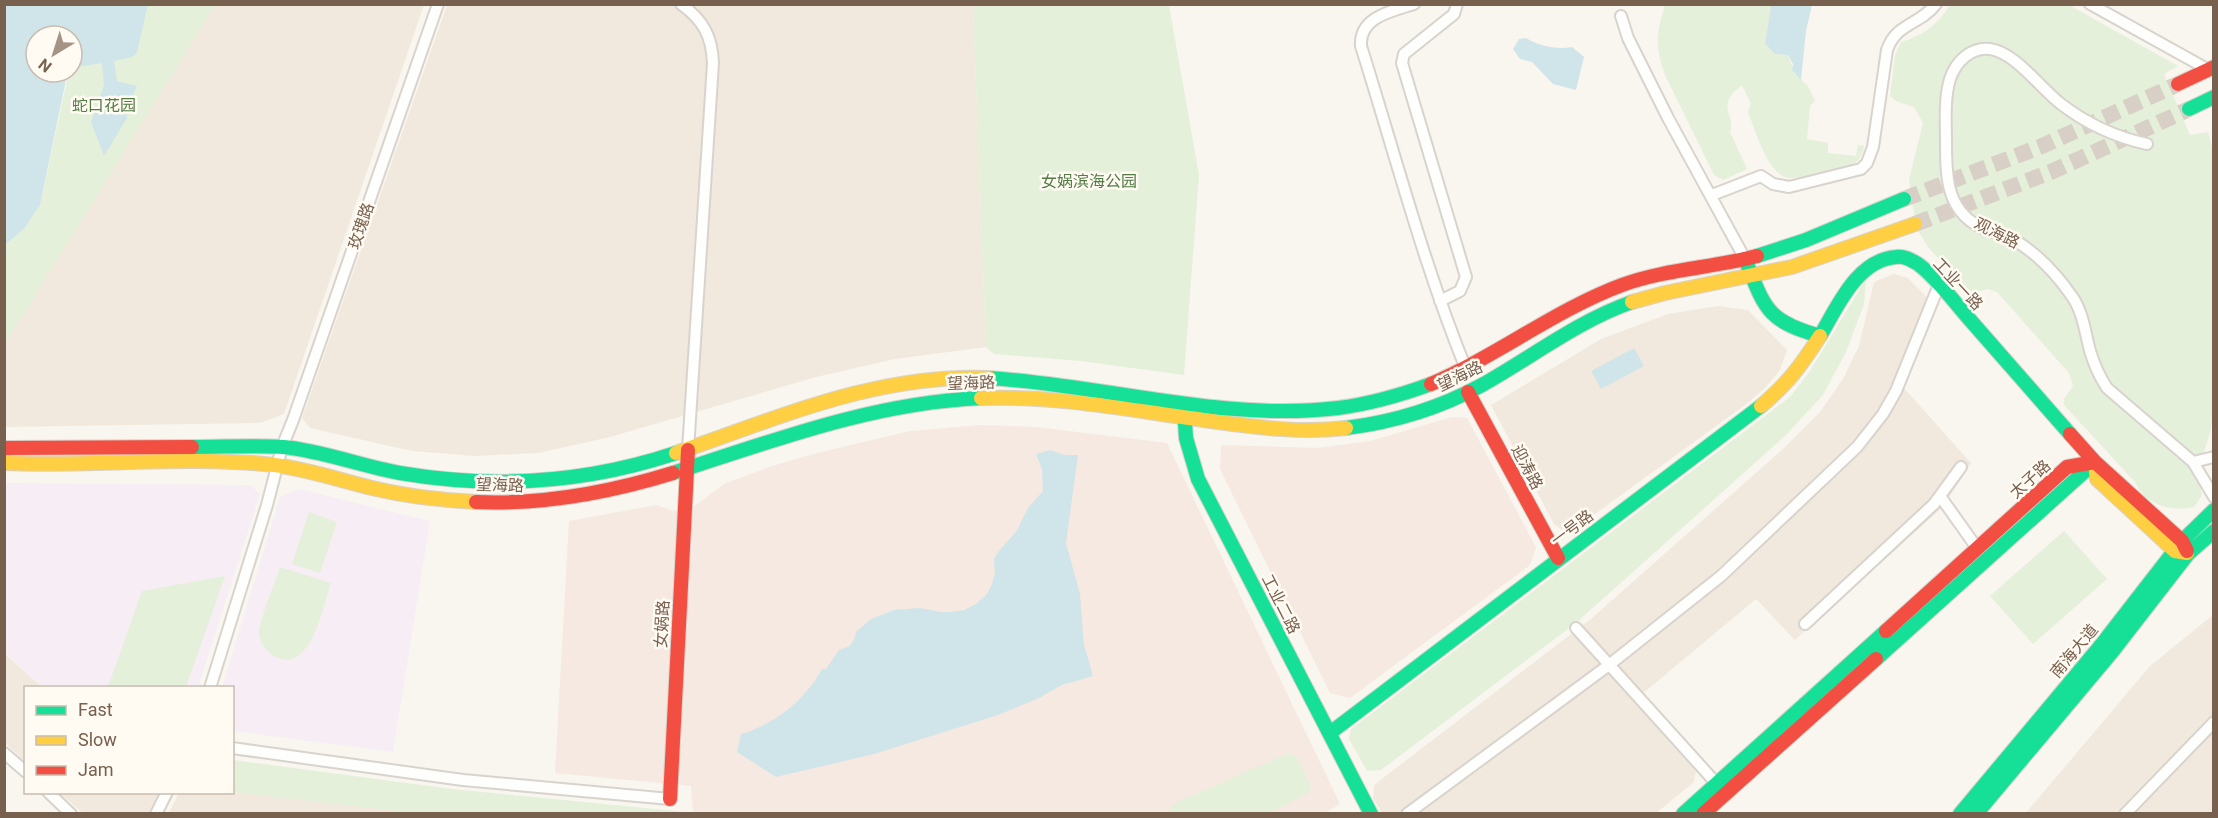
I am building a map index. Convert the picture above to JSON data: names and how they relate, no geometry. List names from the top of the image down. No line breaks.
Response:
{"streets":{"main road":["工业一路","望海路","迎涛路","太子路","一号路","工业二路","女娲路","南海大道"],"street":["玫瑰路","观海路"]},"crossings":[["玫瑰路","望海路"],["工业一路","太子路"],["工业一路","一号路"],["工业一路","南海大道"],["望海路","迎涛路"],["望海路","工业二路"],["望海路","女娲路"],["迎涛路","一号路"],["一号路","工业二路"]],"parks":["蛇口花园","女娲滨海公园"],"legend":["Fast","Slow","Jam"],"north":"bottom left"}
